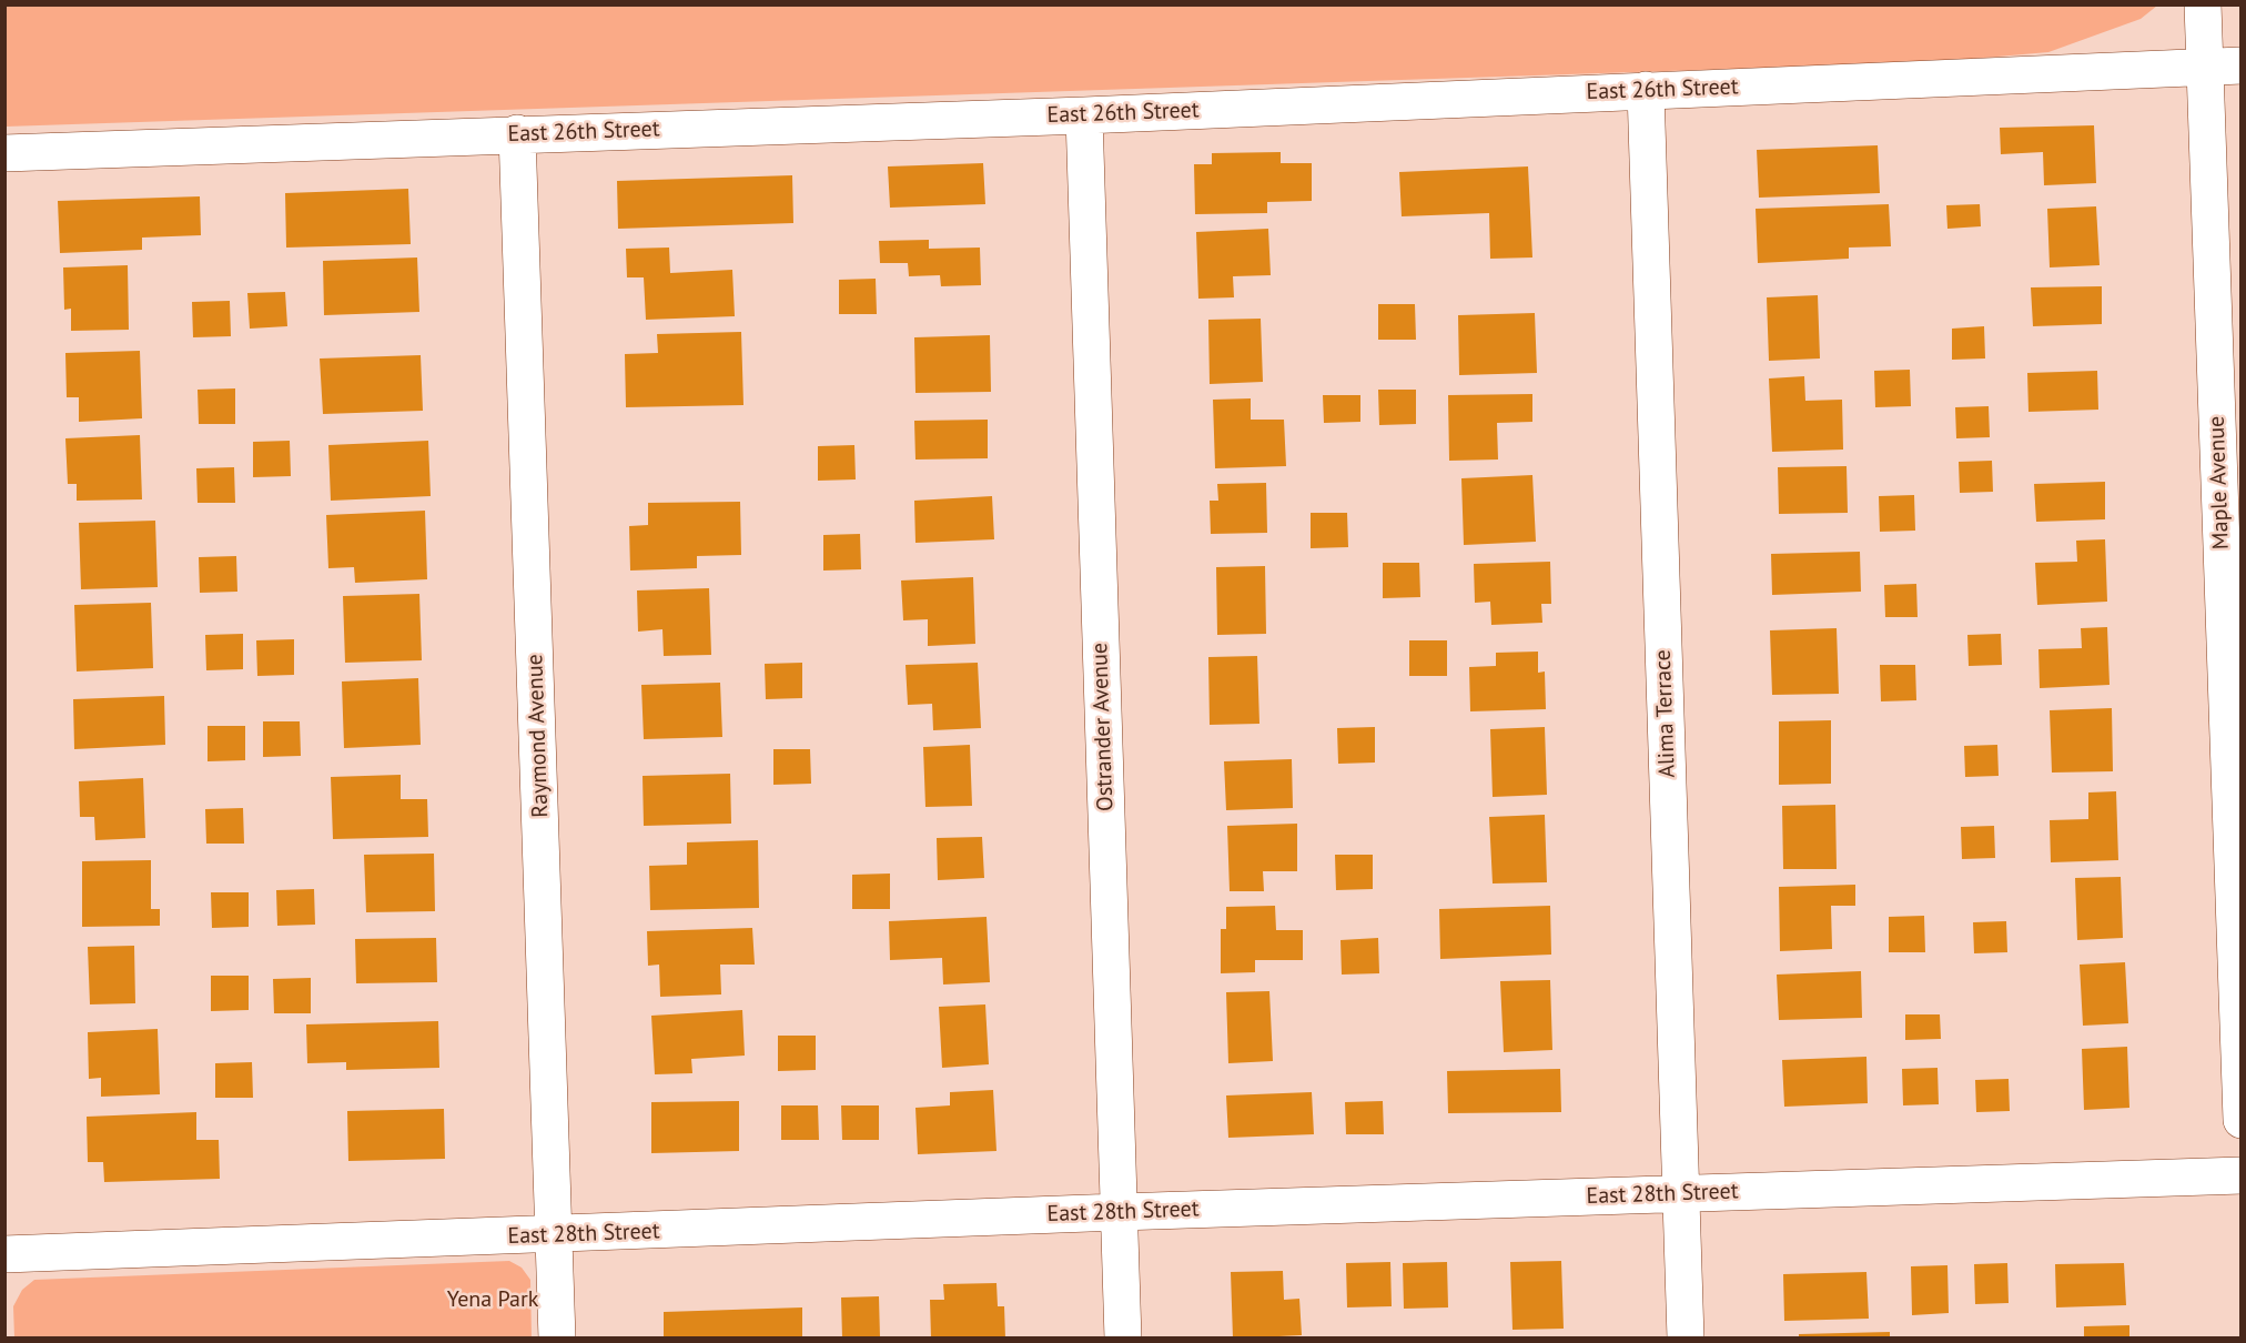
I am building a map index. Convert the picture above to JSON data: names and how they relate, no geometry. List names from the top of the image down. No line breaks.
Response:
{"streets":{"street":["East 26th Street","Maple Avenue","Alima Terrace","Ostrander Avenue","Raymond Avenue","East 28th Street"]},"crossings":[["East 26th Street","Maple Avenue"],["East 26th Street","Alima Terrace"],["East 26th Street","Ostrander Avenue"],["East 26th Street","Raymond Avenue"],["Alima Terrace","East 28th Street"],["Ostrander Avenue","East 28th Street"],["Raymond Avenue","East 28th Street"]],"parks":["Yena Park"]}
